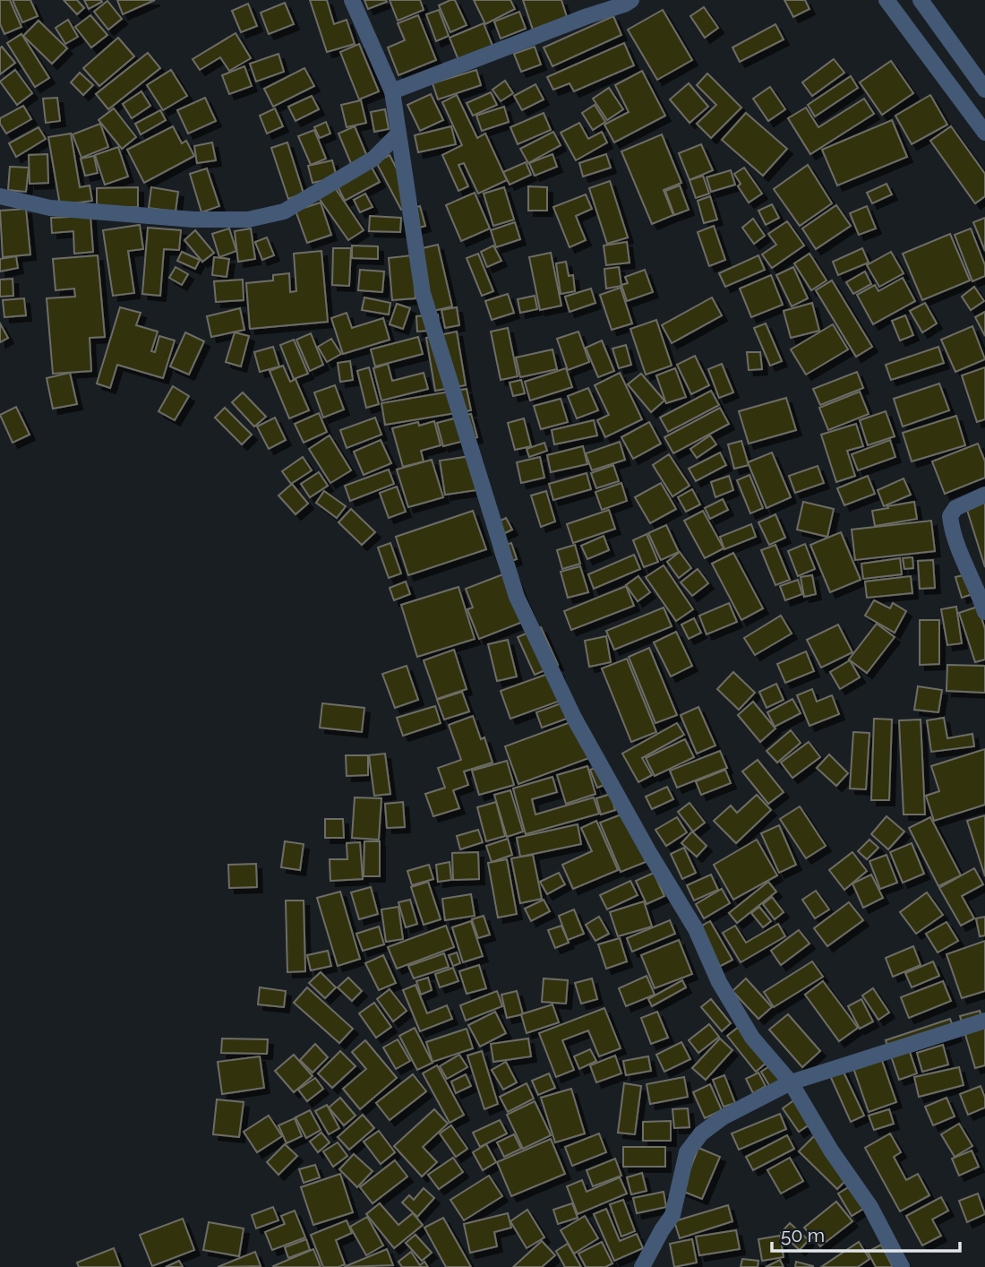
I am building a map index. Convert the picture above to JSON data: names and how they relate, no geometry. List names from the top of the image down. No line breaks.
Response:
{"scale_bar":"50 m"}
